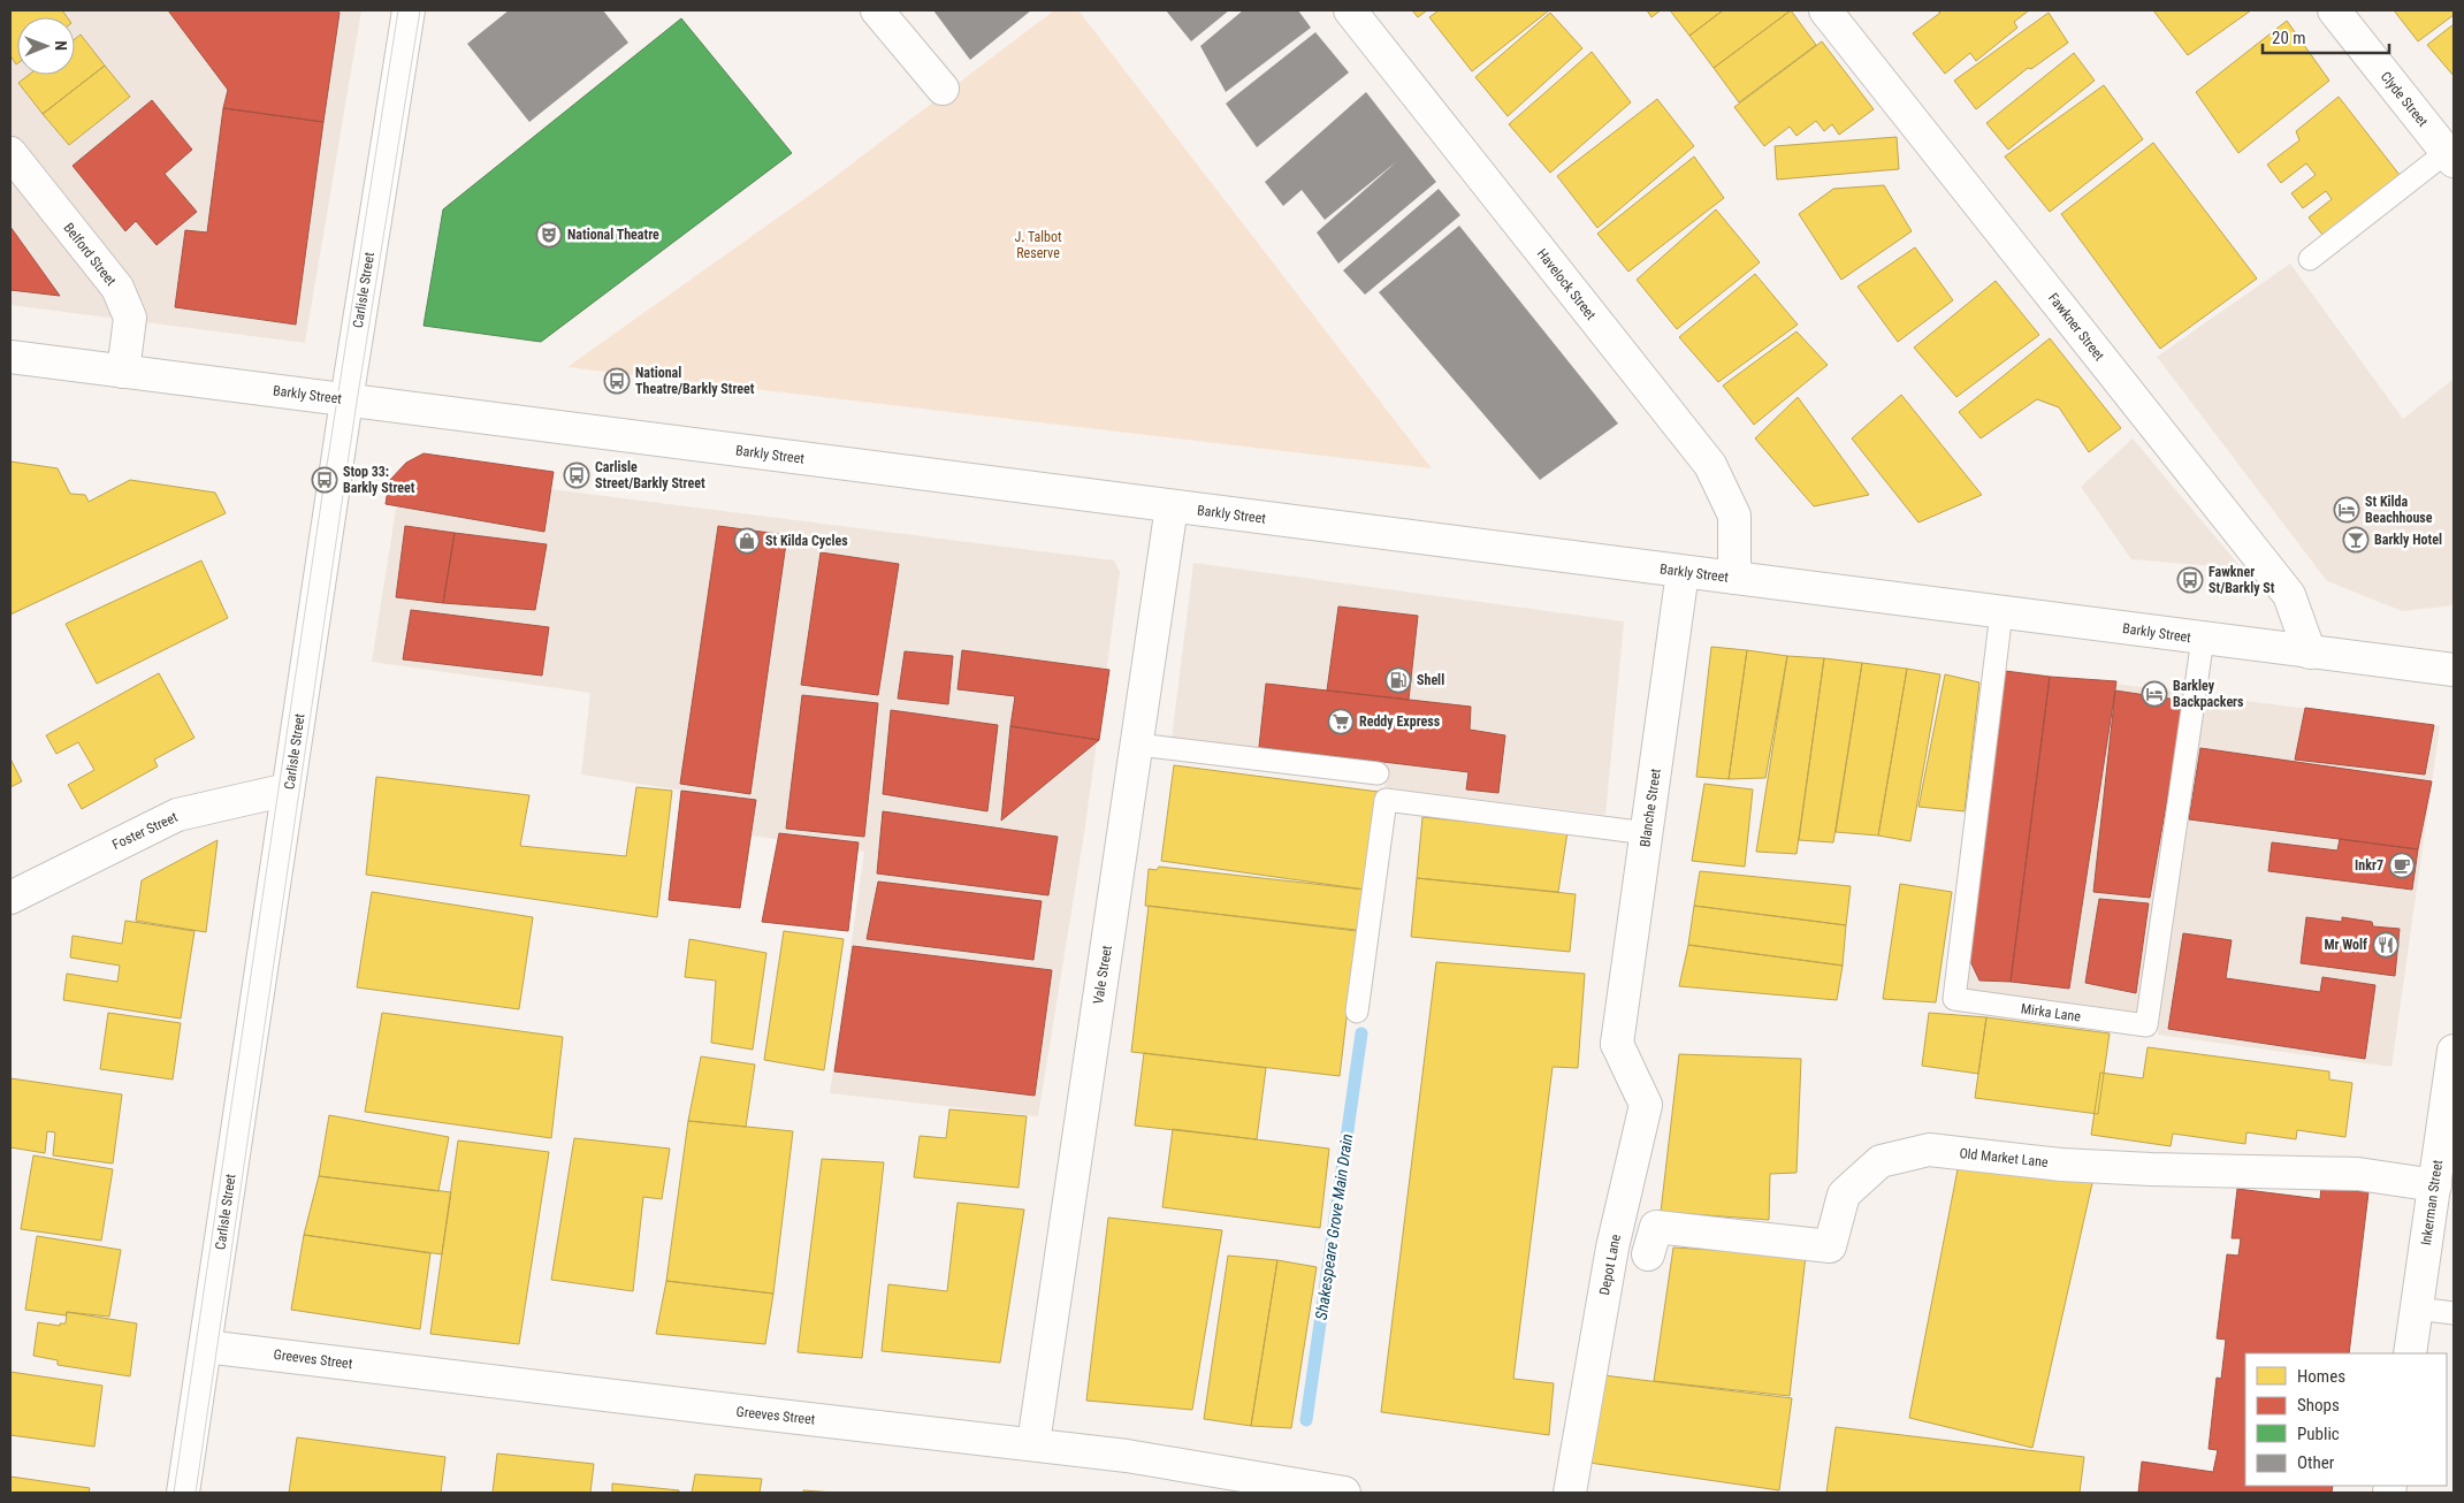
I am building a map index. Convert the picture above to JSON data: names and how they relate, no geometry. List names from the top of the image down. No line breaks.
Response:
{"streets":{"street":["Clyde Street","Belford Street","Havelock Street","Carlisle Street","Fawkner Street","Barkly Street","Blanche Street","Foster Street","Vale Street","Old Market Lane","Inkerman Street","Depot Lane","Greeves Street"],"lane":["Mirka Lane"]},"crossings":[["Belford Street","Barkly Street"],["Havelock Street","Barkly Street"],["Carlisle Street","Barkly Street"],["Carlisle Street","Foster Street"],["Carlisle Street","Greeves Street"],["Fawkner Street","Barkly Street"],["Barkly Street","Blanche Street"],["Barkly Street","Vale Street"],["Barkly Street","Mirka Lane"],["Blanche Street","Depot Lane"],["Vale Street","Greeves Street"],["Old Market Lane","Inkerman Street"]],"water":["Shakespeare Grove Main Drain"],"parks":["J. Talbot Reserve"],"places":{"theatre":["National Theatre"],"bus stop":["National Theatre/Barkly Street","Carlisle Street/Barkly Street","Stop 33: Barkly Street","Fawkner St/Barkly St"],"hotel":["St Kilda Beachhouse","Barkley Backpackers"],"bar":["Barkly Hotel"],"shop":["St Kilda Cycles"],"fuel station":["Shell"],"supermarket":["Reddy Express"],"cafe":["Inkr7"],"restaurant":["Mr Wolf"]},"legend":["Homes","Shops","Public","Other"],"scale_bar":"20 m","north":"right"}
